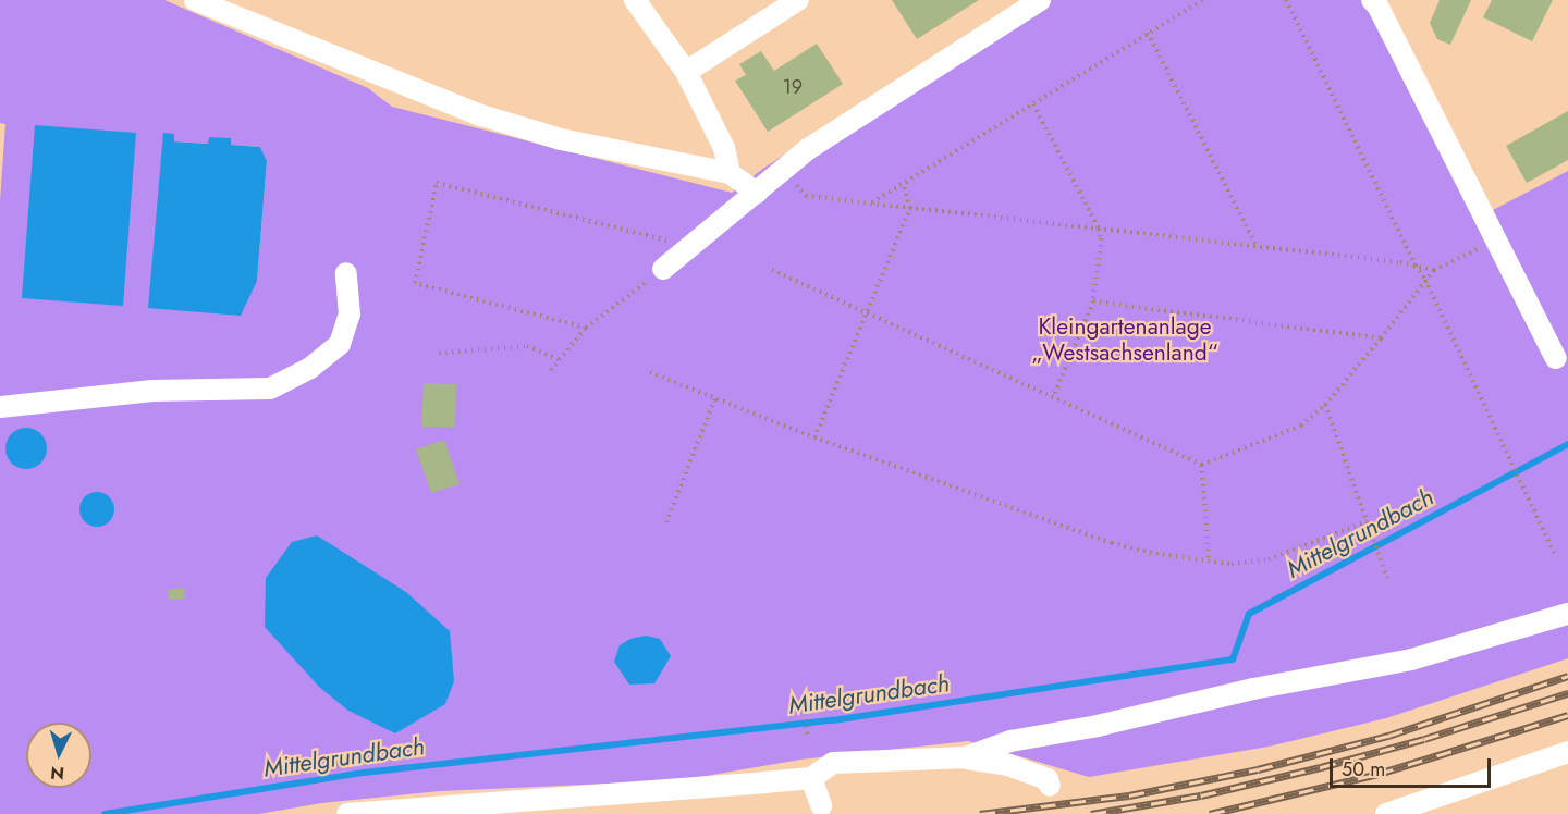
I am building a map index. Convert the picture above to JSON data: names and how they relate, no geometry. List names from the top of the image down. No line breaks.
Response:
{"water":["Mittelgrundbach"],"parks":["Kleingartenanlage „Westsachsenland“"],"house_numbers":["19"],"scale_bar":"50 m","north":"bottom"}
